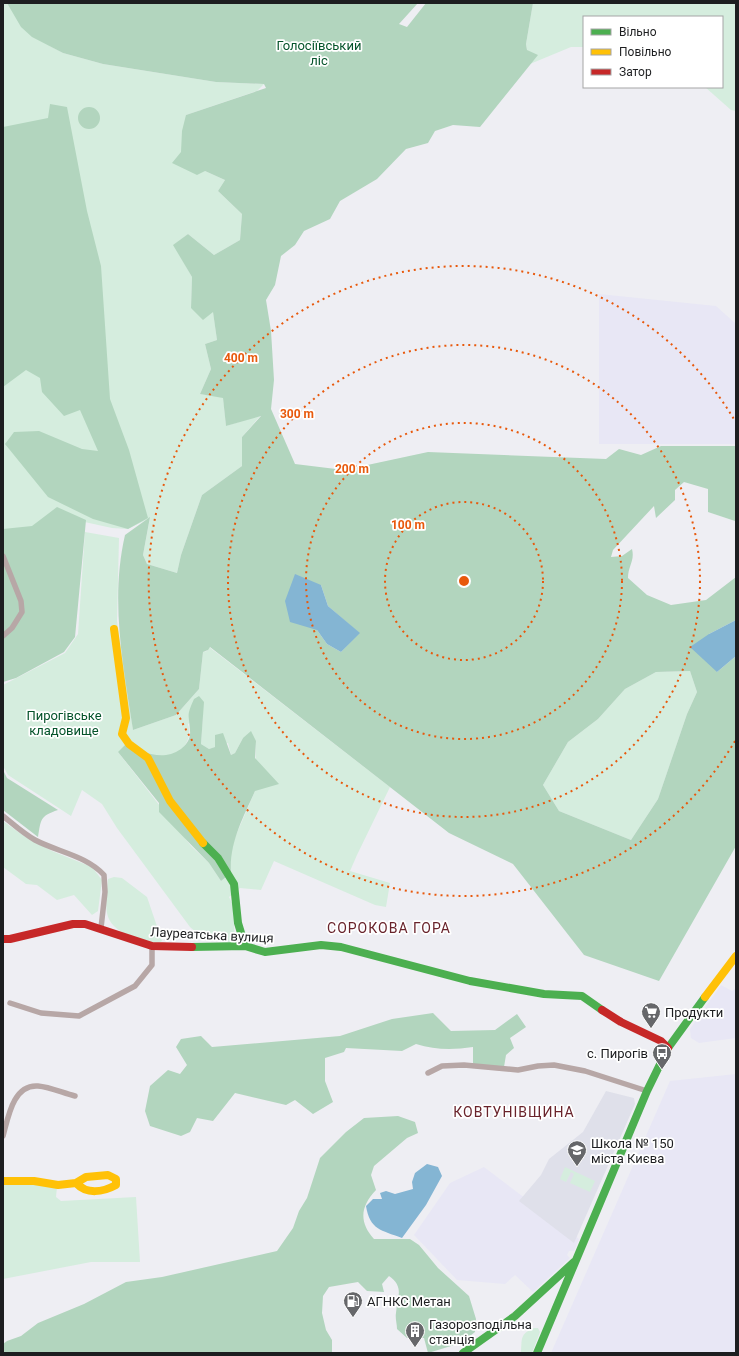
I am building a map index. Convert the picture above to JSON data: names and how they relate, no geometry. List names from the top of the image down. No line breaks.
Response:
{"streets":{"street":["Лауреатська вулиця"]},"districts":["СОРОКОВА ГОРА","КОВТУНІВЩИНА"],"parks":["Голосіївський ліс","Пирогівське кладовище"],"places":{"supermarket":["Продукти"],"bus stop":["с. Пирогів"],"school or university":["Школа № 150 міста Києва"],"fuel station":["АГНКС Метан"],"building":["Газорозподільна станція"]},"legend":["Вільно","Повільно","Затор"],"rings":["400 m","300 m","200 m","100 m"]}
